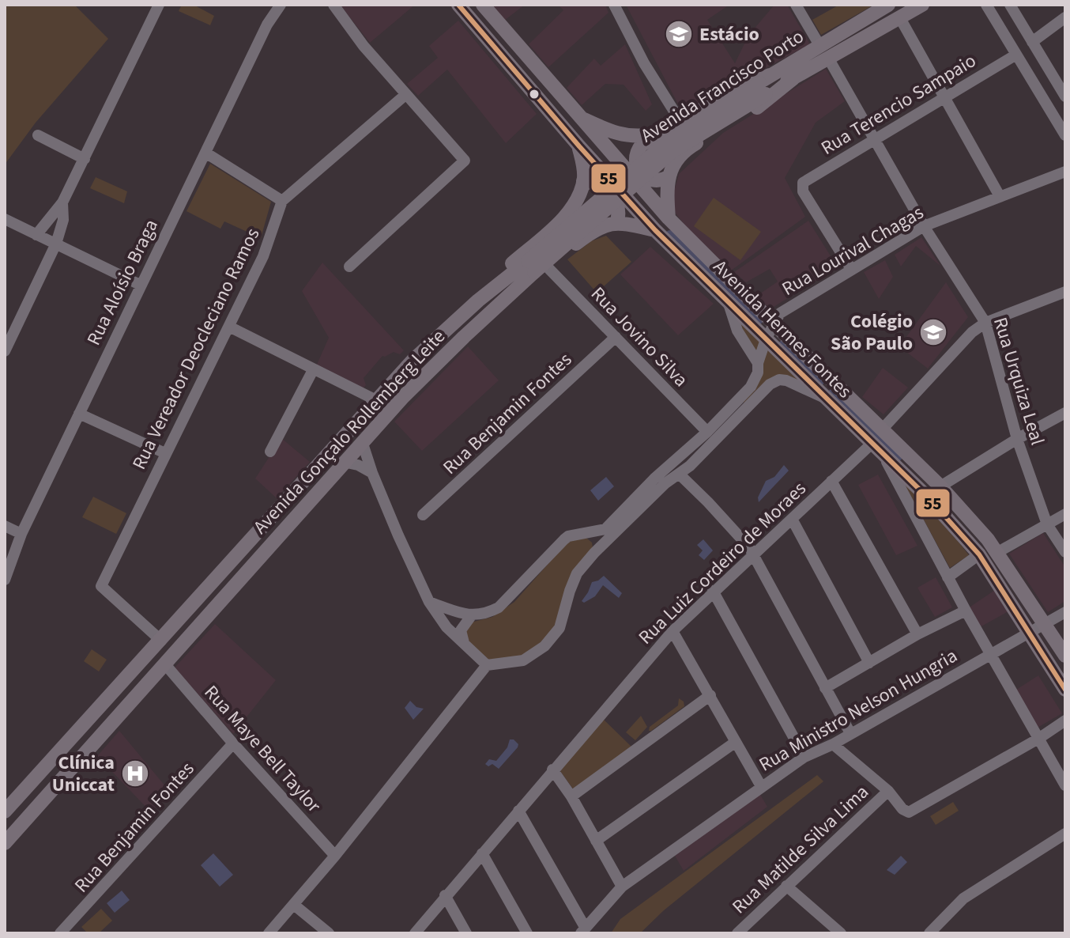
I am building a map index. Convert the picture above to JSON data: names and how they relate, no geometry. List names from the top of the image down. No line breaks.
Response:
{"streets":{"main road":["Avenida Francisco Porto","Avenida Hermes Fontes","Avenida Gonçalo Rollemberg Leite"],"street":["Rua Terencio Sampaio","Rua Lourival Chagas","Rua Aloísio Braga","Rua Jovino Silva","Rua Vereador Deocleciano Ramos","Rua Urquiza Leal","Rua Benjamin Fontes","Rua Luiz Cordeiro de Moraes","Rua Ministro Nelson Hungria","Rua Maye Bell Taylor","Rua Matilde Silva Lima"]},"crossings":[["Avenida Francisco Porto","Rua Jovino Silva"],["Avenida Francisco Porto","Rua Urquiza Leal"],["Avenida Francisco Porto","Avenida Gonçalo Rollemberg Leite"],["Rua Terencio Sampaio","Rua Lourival Chagas"],["Rua Terencio Sampaio","Rua Urquiza Leal"],["Rua Lourival Chagas","Avenida Hermes Fontes"],["Rua Lourival Chagas","Rua Urquiza Leal"],["Avenida Hermes Fontes","Rua Luiz Cordeiro de Moraes"],["Avenida Hermes Fontes","Rua Ministro Nelson Hungria"],["Rua Jovino Silva","Rua Benjamin Fontes"],["Rua Jovino Silva","Avenida Gonçalo Rollemberg Leite"],["Rua Vereador Deocleciano Ramos","Avenida Gonçalo Rollemberg Leite"],["Rua Benjamin Fontes","Rua Maye Bell Taylor"],["Avenida Gonçalo Rollemberg Leite","Rua Maye Bell Taylor"]],"places":{"school or university":["Estácio","Colégio São Paulo"],"hospital":["Clínica Uniccat"]},"lines":["transit line 55"]}
